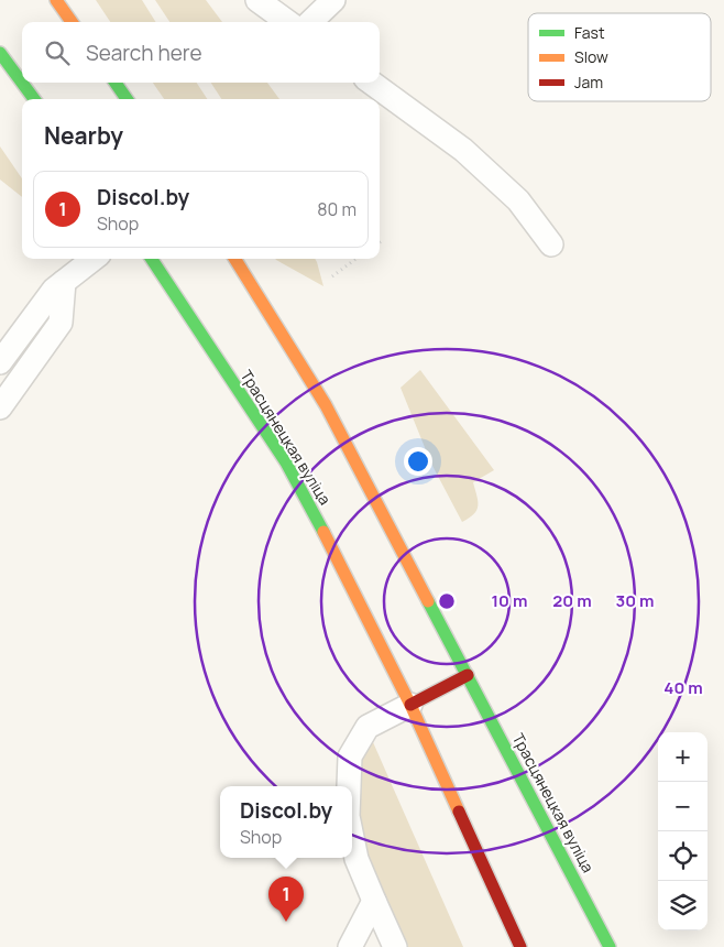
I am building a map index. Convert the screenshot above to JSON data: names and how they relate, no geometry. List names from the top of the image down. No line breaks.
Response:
{"streets":{"main road":["Трасцянецкая вуліца"]},"legend":["Fast","Slow","Jam"],"page":{"search":"Search here","heading":"Nearby","list":[{"mark":"1","name":"Discol.by","note":"Shop","value":"80 m"}],"map_buttons":["+","−"],"popup":["Discol.by","Shop"],"pins":"1"},"rings":["10 m","20 m","30 m","40 m"]}
